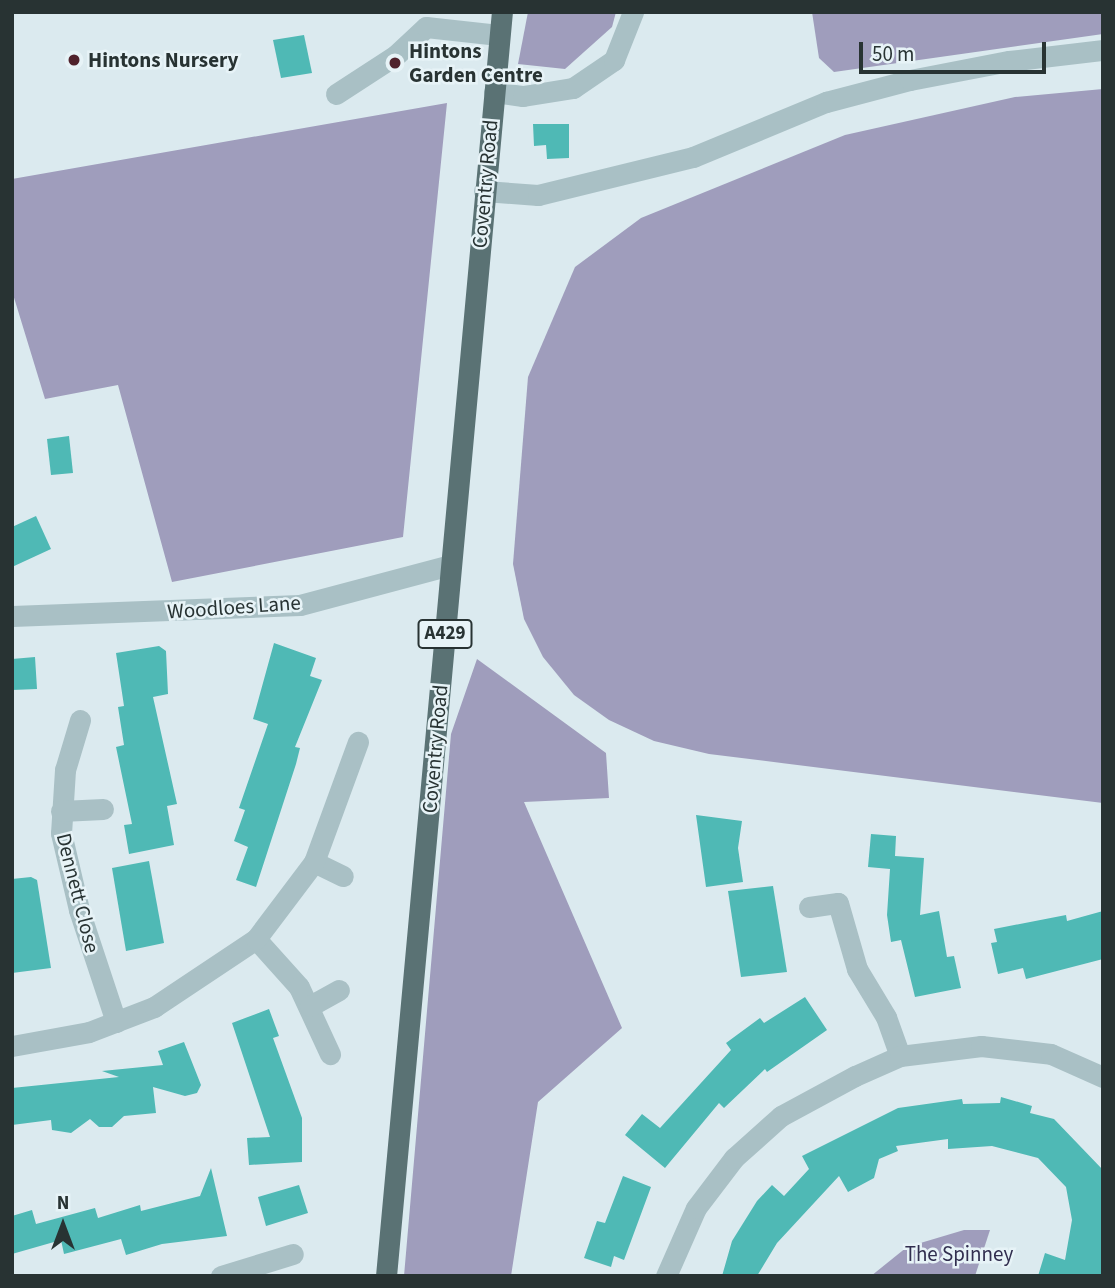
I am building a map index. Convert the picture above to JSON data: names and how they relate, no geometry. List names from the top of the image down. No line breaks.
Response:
{"streets":{"main road":["Coventry Road","A429"],"street":["Woodloes Lane","Dennett Close"]},"crossings":[["Coventry Road","Woodloes Lane"]],"parks":["The Spinney"],"places":["Hintons Nursery","Hintons Garden Centre"],"scale_bar":"50 m","north":"top"}
